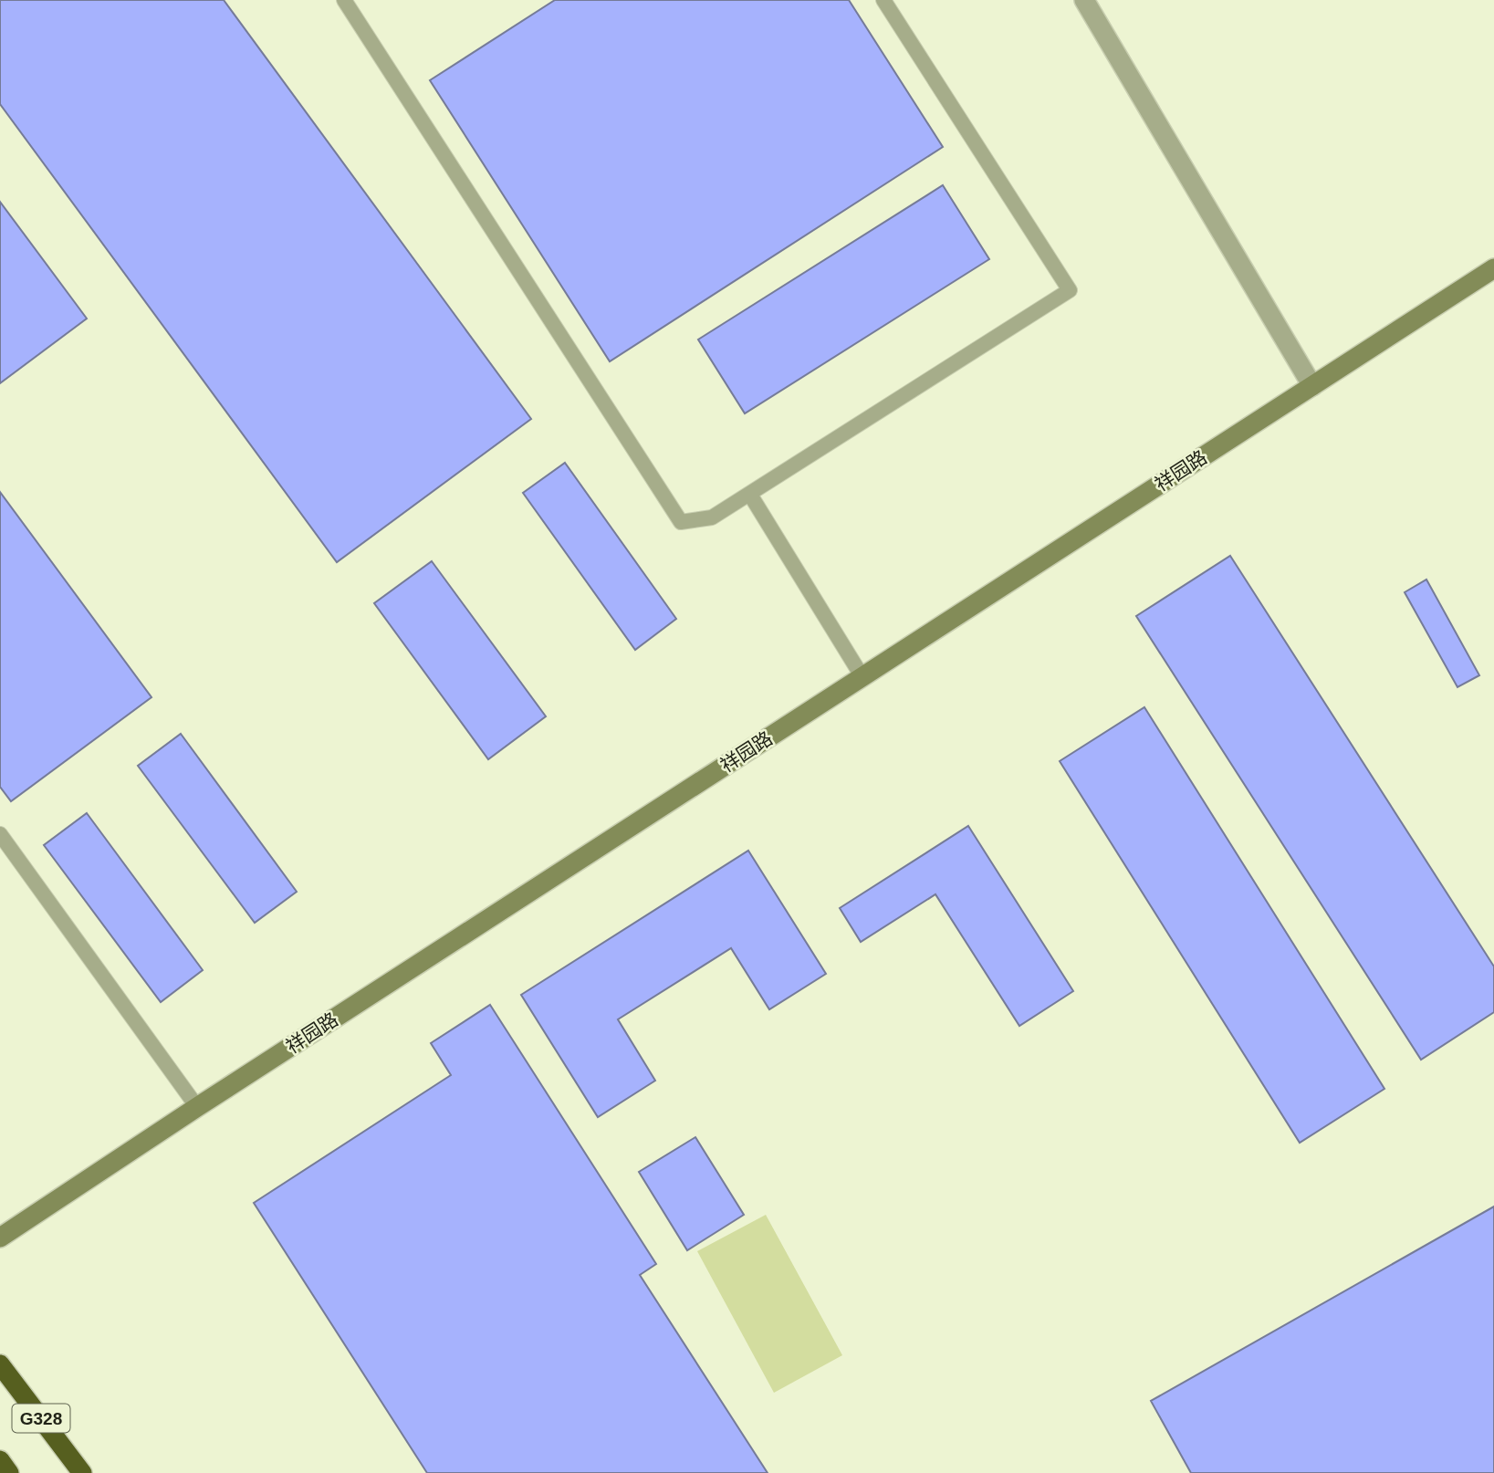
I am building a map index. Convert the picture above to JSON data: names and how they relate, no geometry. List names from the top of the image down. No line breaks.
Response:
{"streets":{"highway":["G328"],"street":["祥园路"]}}
